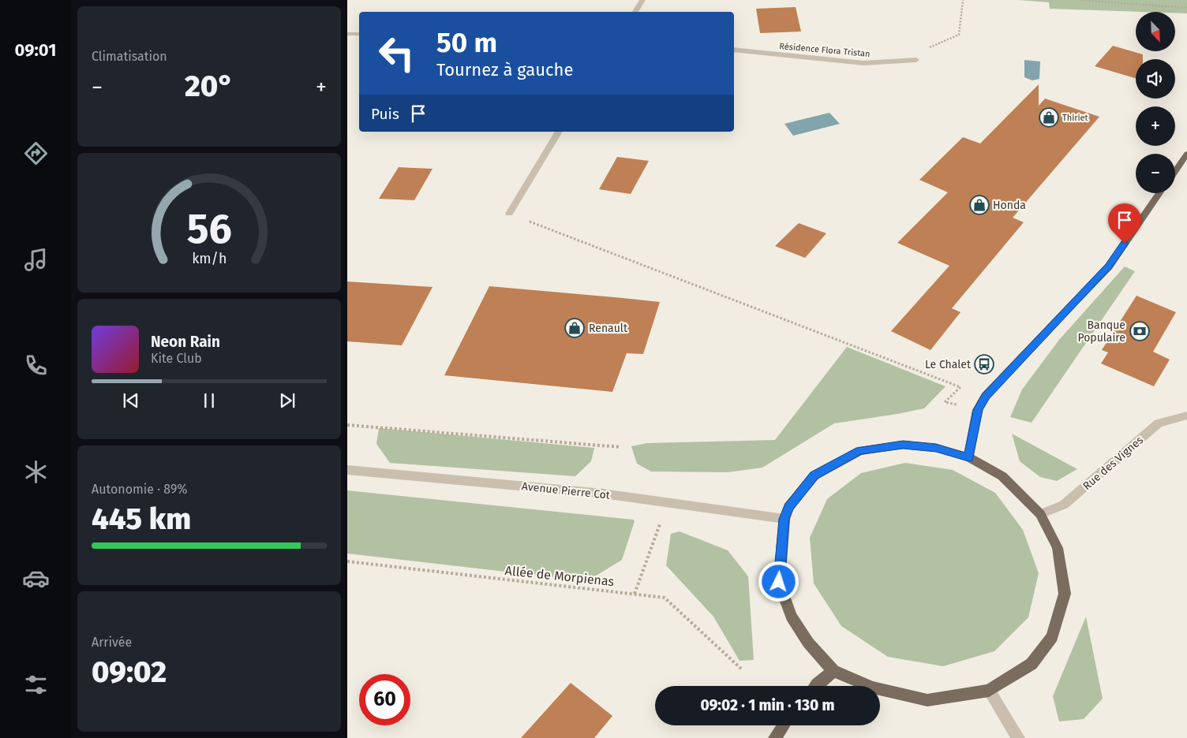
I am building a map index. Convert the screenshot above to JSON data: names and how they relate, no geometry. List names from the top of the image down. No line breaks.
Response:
{"streets":{"street":["Résidence Flora Tristan","Rue des Vignes","Avenue Pierre Cot"],"path":["Allée de Morpienas"]},"places":{"shop":["Thiriet","Honda","Renault"],"bank":["Banque Populaire"],"bus stop":["Le Chalet"]},"north":"bottom right","page":{"tabs":"09:01","tile":["Climatisation",["Autonomie · 89%","445 km"],["Arrivée","09:02"]],"map_buttons":["+","−"],"turn":["50 m","Tournez à gauche"],"heat":["−","20°","+"],"then":"Puis","song":["Neon Rain","Kite Club"],"limit":"60","trip":"09:02 · 1 min · 130 m","gauge":["56","km/h"]}}
